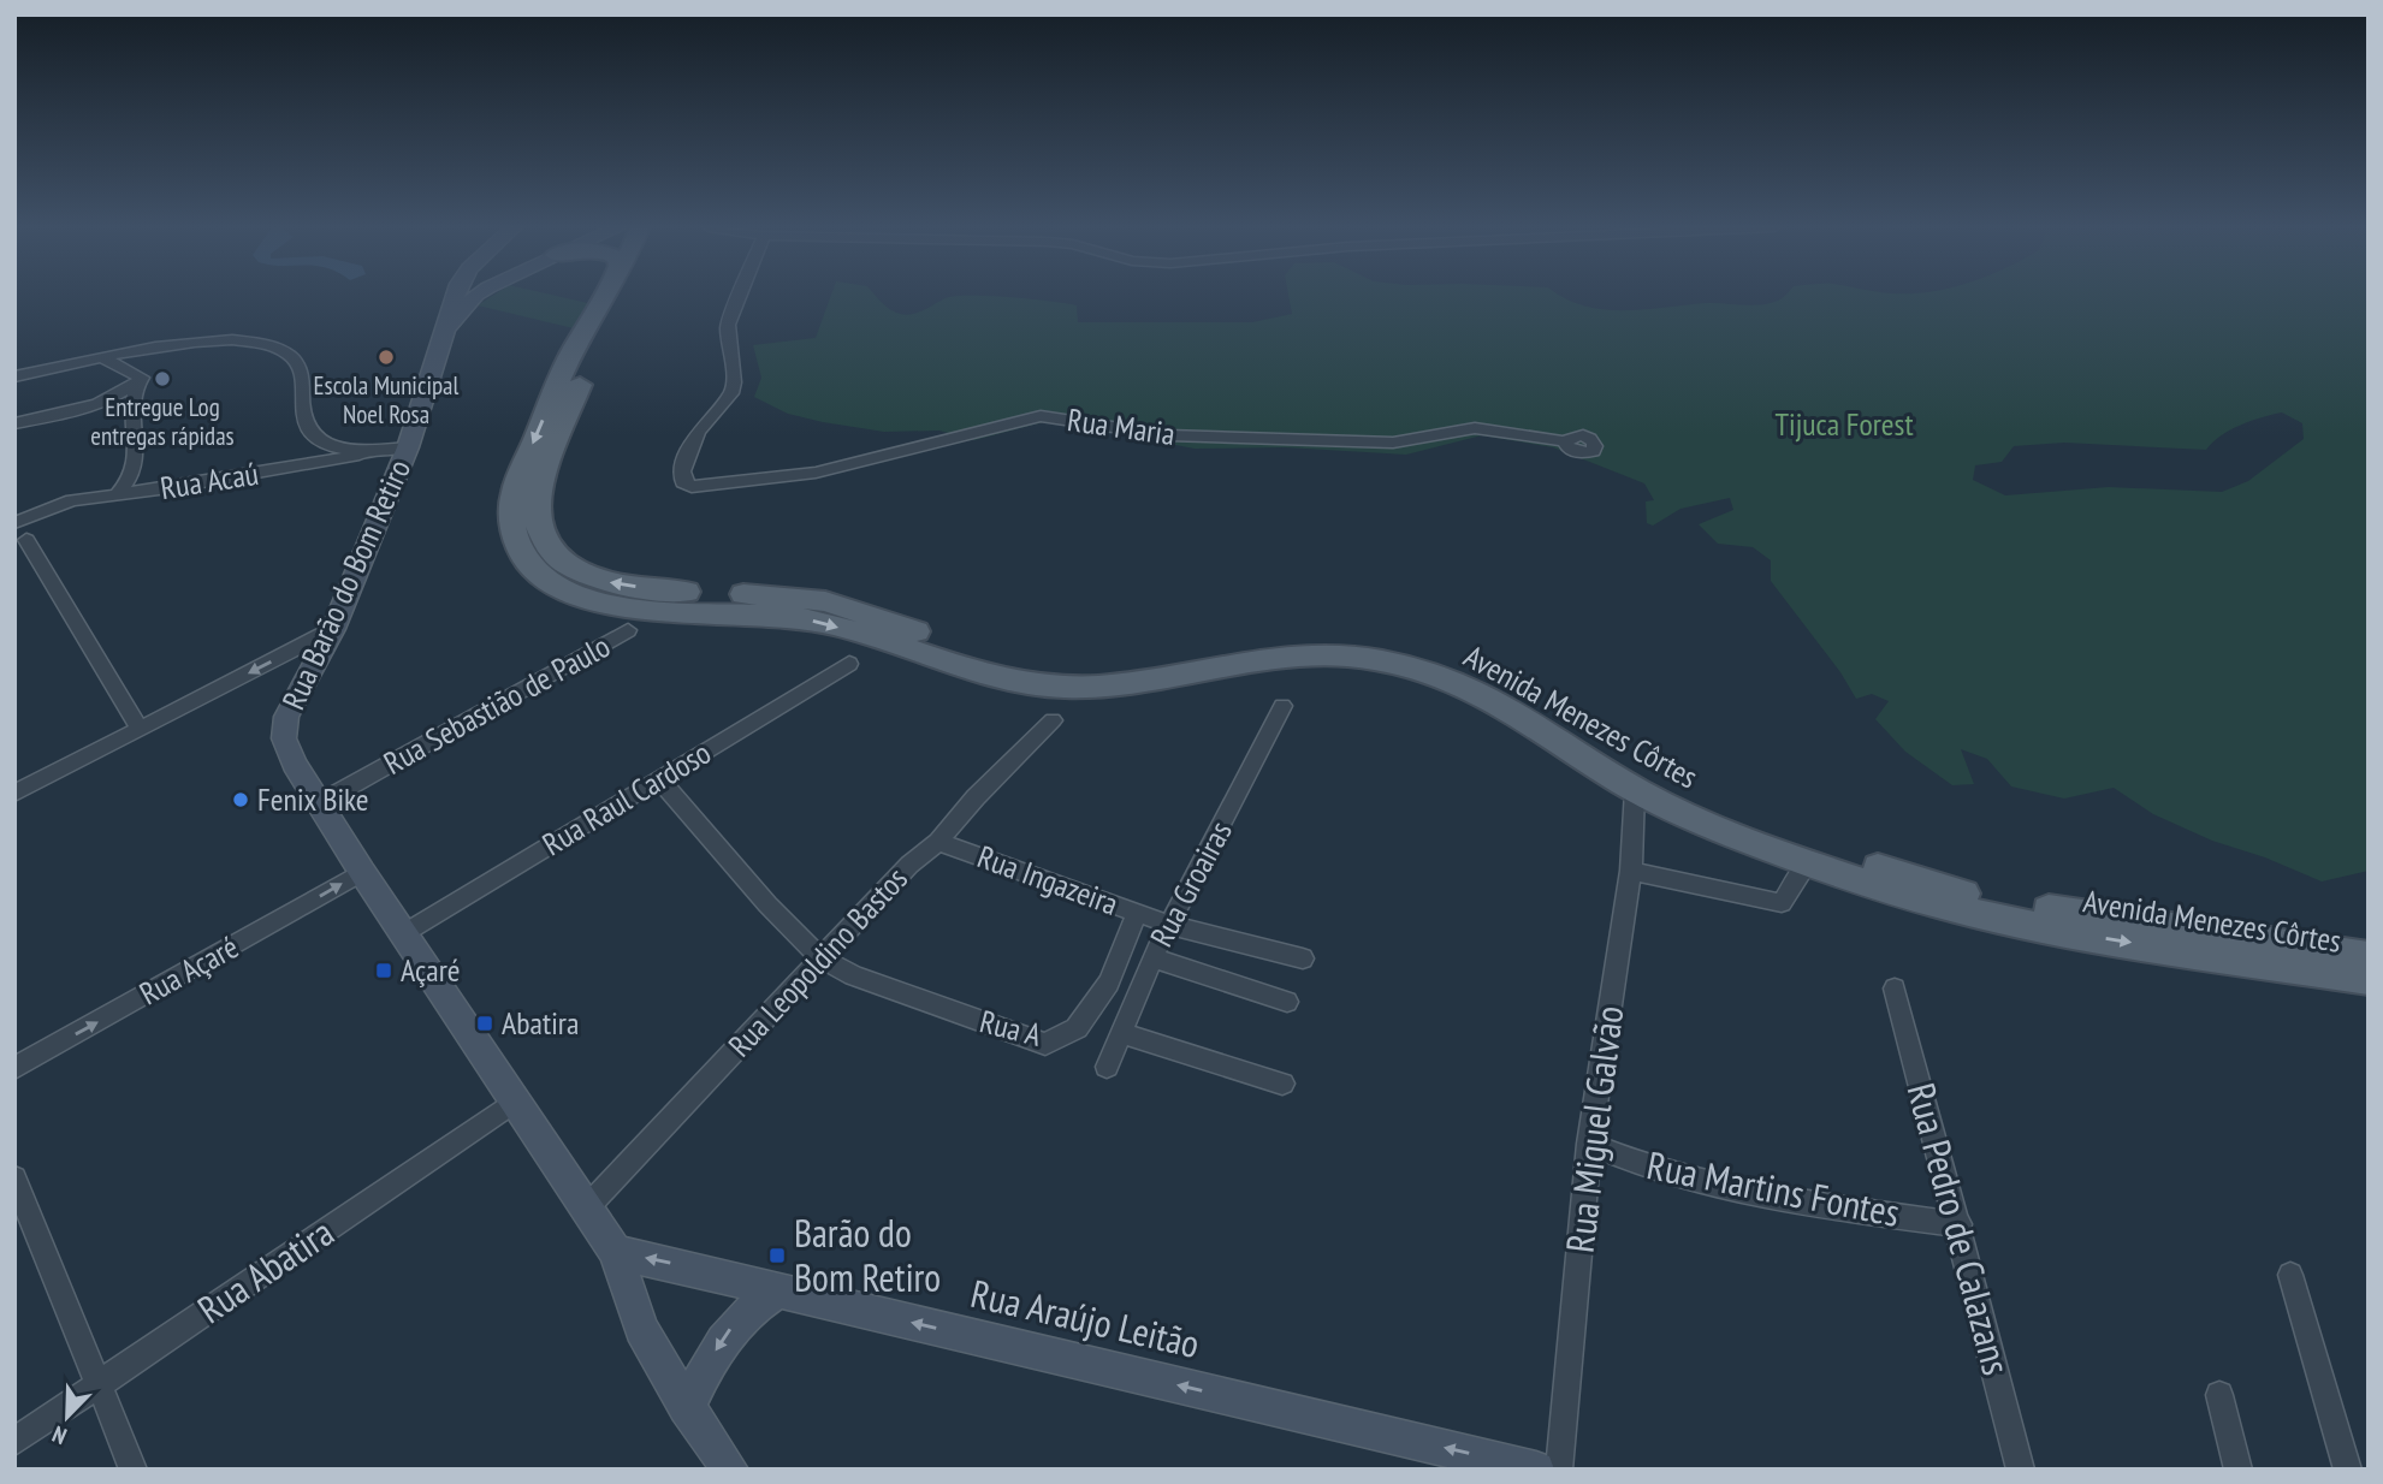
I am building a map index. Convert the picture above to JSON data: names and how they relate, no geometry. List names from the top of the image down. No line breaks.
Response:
{"streets":{"main road":["Rua Barão do Bom Retiro","Avenida Menezes Côrtes","Rua Araújo Leitão"],"street":["Rua Maria","Rua Acaú","Rua Sebastião de Paulo","Rua Raul Cardoso","Rua Ingazeira","Rua Groairas","Rua Leopoldino Bastos","Rua Açaré","Rua A","Rua Miguel Galvão","Rua Martins Fontes","Rua Pedro de Calazans","Rua Abatira"]},"crossings":[["Rua Acaú","Rua Barão do Bom Retiro"],["Rua Barão do Bom Retiro","Rua Sebastião de Paulo"],["Rua Barão do Bom Retiro","Rua Raul Cardoso"],["Rua Barão do Bom Retiro","Rua Leopoldino Bastos"],["Rua Barão do Bom Retiro","Rua Açaré"],["Rua Barão do Bom Retiro","Rua Abatira"],["Rua Barão do Bom Retiro","Rua Araújo Leitão"],["Avenida Menezes Côrtes","Rua Miguel Galvão"],["Rua Ingazeira","Rua Groairas"],["Rua Ingazeira","Rua Leopoldino Bastos"],["Rua Ingazeira","Rua A"],["Rua Leopoldino Bastos","Rua A"],["Rua Miguel Galvão","Rua Martins Fontes"],["Rua Martins Fontes","Rua Pedro de Calazans"]],"one_way":["Rua Açaré","Rua Araújo Leitão"],"parks":["Tijuca Forest"],"places":{"other":["Escola Municipal Noel Rosa","Entregue Log entregas rápidas","Fenix Bike"],"transit":["Açaré","Abatira","Barão do Bom Retiro"]},"north":"bottom left"}
